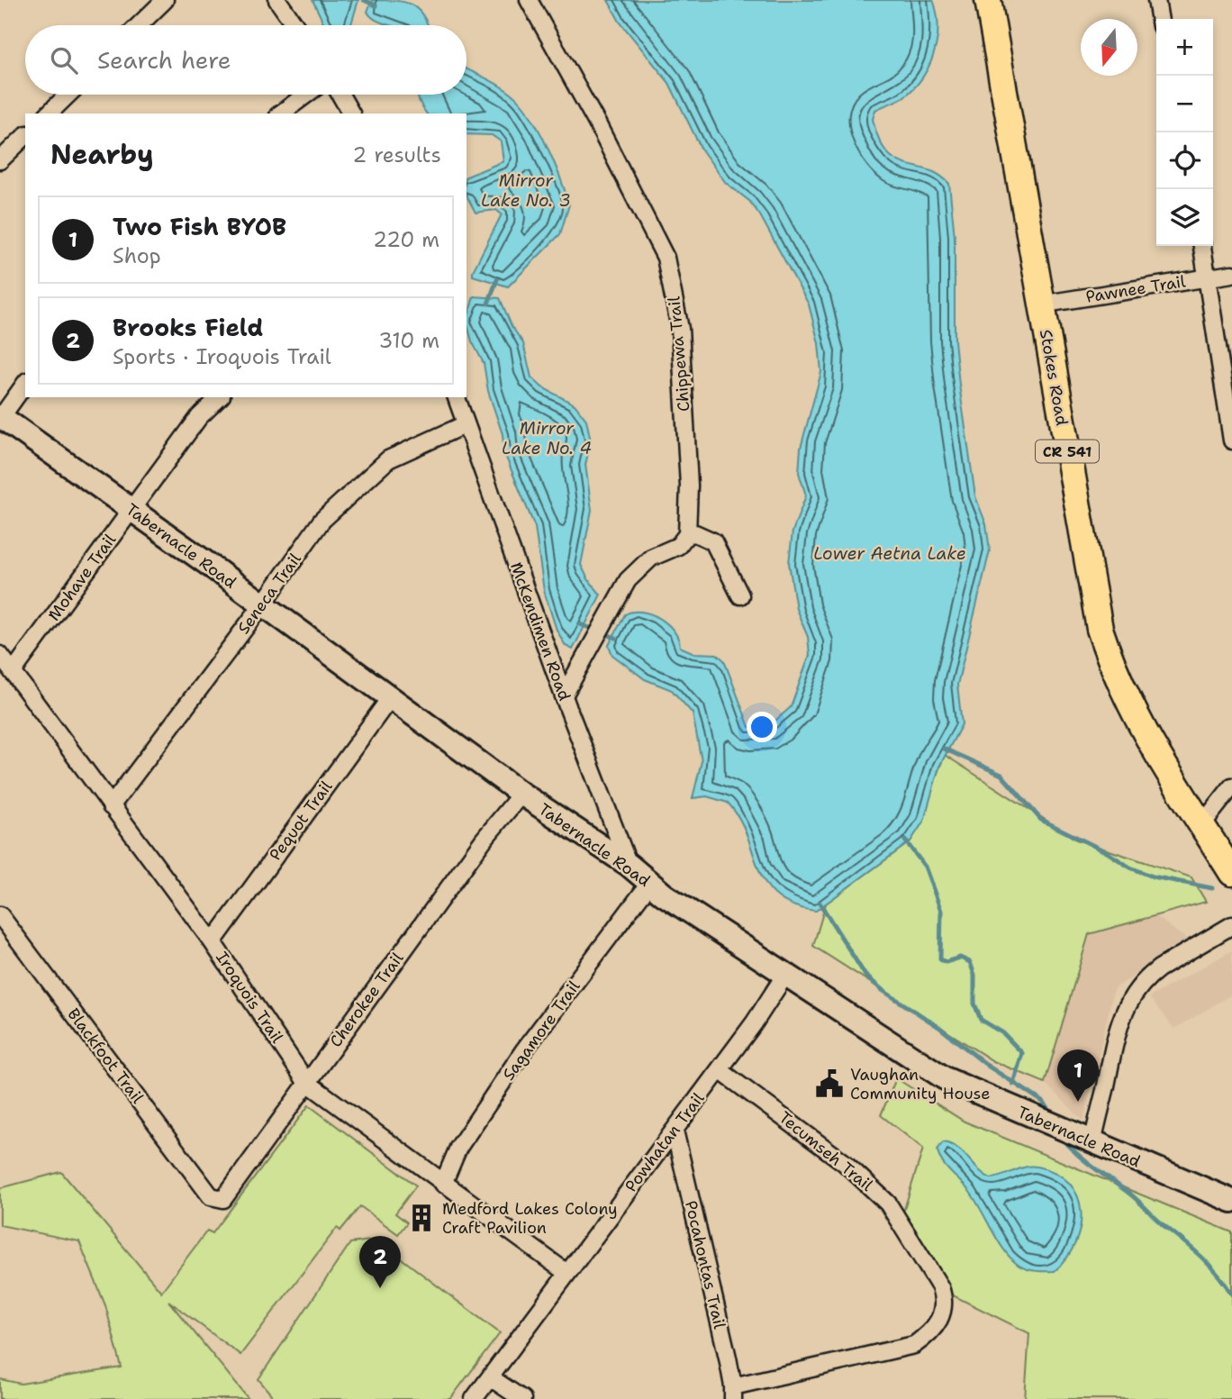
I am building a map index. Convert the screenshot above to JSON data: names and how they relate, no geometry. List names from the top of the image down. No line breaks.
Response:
{"streets":{"main road":["Stokes Road","CR 541","Tabernacle Road"],"street":["Pawnee Trail","Chippewa Trail","Mohave Trail","Seneca Trail","McKendimen Road","Pequot Trail","Iroquois Trail","Cherokee Trail","Sagamore Trail","Blackfoot Trail","Powhatan Trail","Tecumseh Trail","Pocahontas Trail"]},"crossings":[["Pawnee Trail","Stokes Road"],["Tabernacle Road","Mohave Trail"],["Tabernacle Road","Seneca Trail"],["Tabernacle Road","McKendimen Road"],["Tabernacle Road","Pequot Trail"],["Tabernacle Road","Cherokee Trail"],["Tabernacle Road","Sagamore Trail"],["Tabernacle Road","Powhatan Trail"],["Mohave Trail","Iroquois Trail"],["Seneca Trail","McKendimen Road"],["Seneca Trail","Iroquois Trail"],["Pequot Trail","Iroquois Trail"],["Iroquois Trail","Cherokee Trail"],["Iroquois Trail","Sagamore Trail"],["Iroquois Trail","Powhatan Trail"],["Cherokee Trail","Blackfoot Trail"],["Powhatan Trail","Tecumseh Trail"],["Powhatan Trail","Pocahontas Trail"],["Tecumseh Trail","Pocahontas Trail"]],"water":["Mirror Lake No. 3","Mirror Lake No. 4","Lower Aetna Lake"],"places":{"public building":["Vaughan Community House"],"building":["Medford Lakes Colony Craft Pavilion"]},"north":"bottom","page":{"map_buttons":["+","−"],"search":"Search here","heading":["Nearby","2 results"],"list":[{"mark":"1","name":"Two Fish BYOB","note":"Shop","value":"220 m"},{"mark":"2","name":"Brooks Field","note":"Sports · Iroquois Trail","value":"310 m"}],"pins":["1","2"]}}
